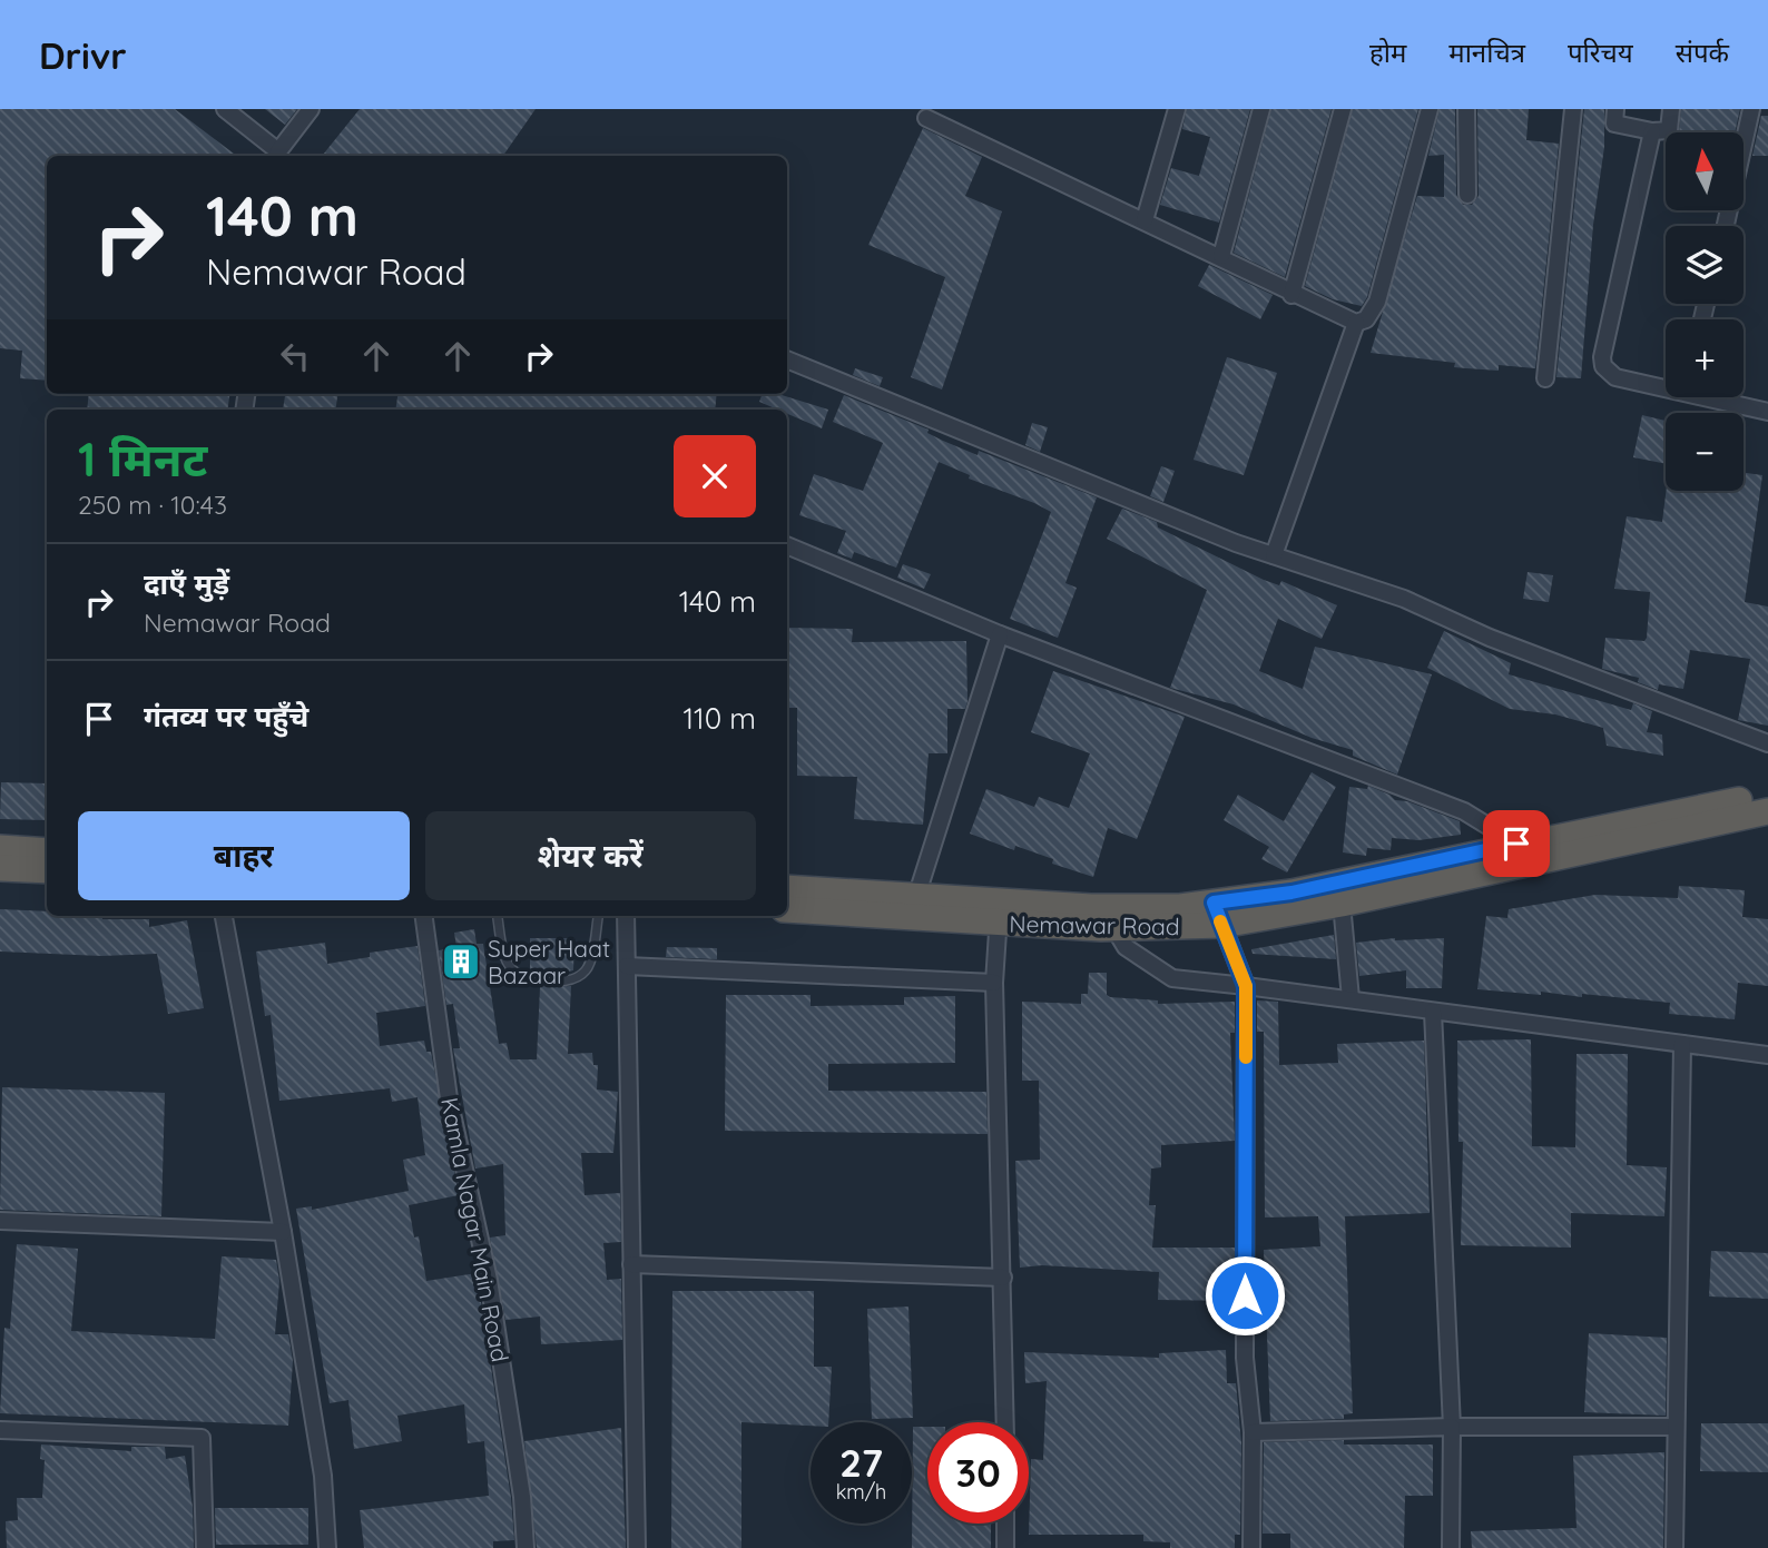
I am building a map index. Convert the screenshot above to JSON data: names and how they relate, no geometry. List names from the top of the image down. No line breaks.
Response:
{"streets":{"highway":["Nemawar Road"],"street":["Kamla Nagar Main Road"]},"places":{"building":["Super Haat Bazaar"]},"north":"top","page":{"header":"Drivr","nav":["होम","मानचित्र","परिचय","संपर्क"],"map_buttons":["+","−"],"turn":["140 m","Nemawar Road"],"heading":["1 मिनट","250 m · 10:43"],"list":[{"name":"दाएँ मुड़ें","note":"Nemawar Road","value":"140 m"},{"name":"गंतव्य पर पहुँचे","value":"110 m"}],"buttons":["बाहर","शेयर करें"],"speed":"27 km/h","limit":"30"}}
